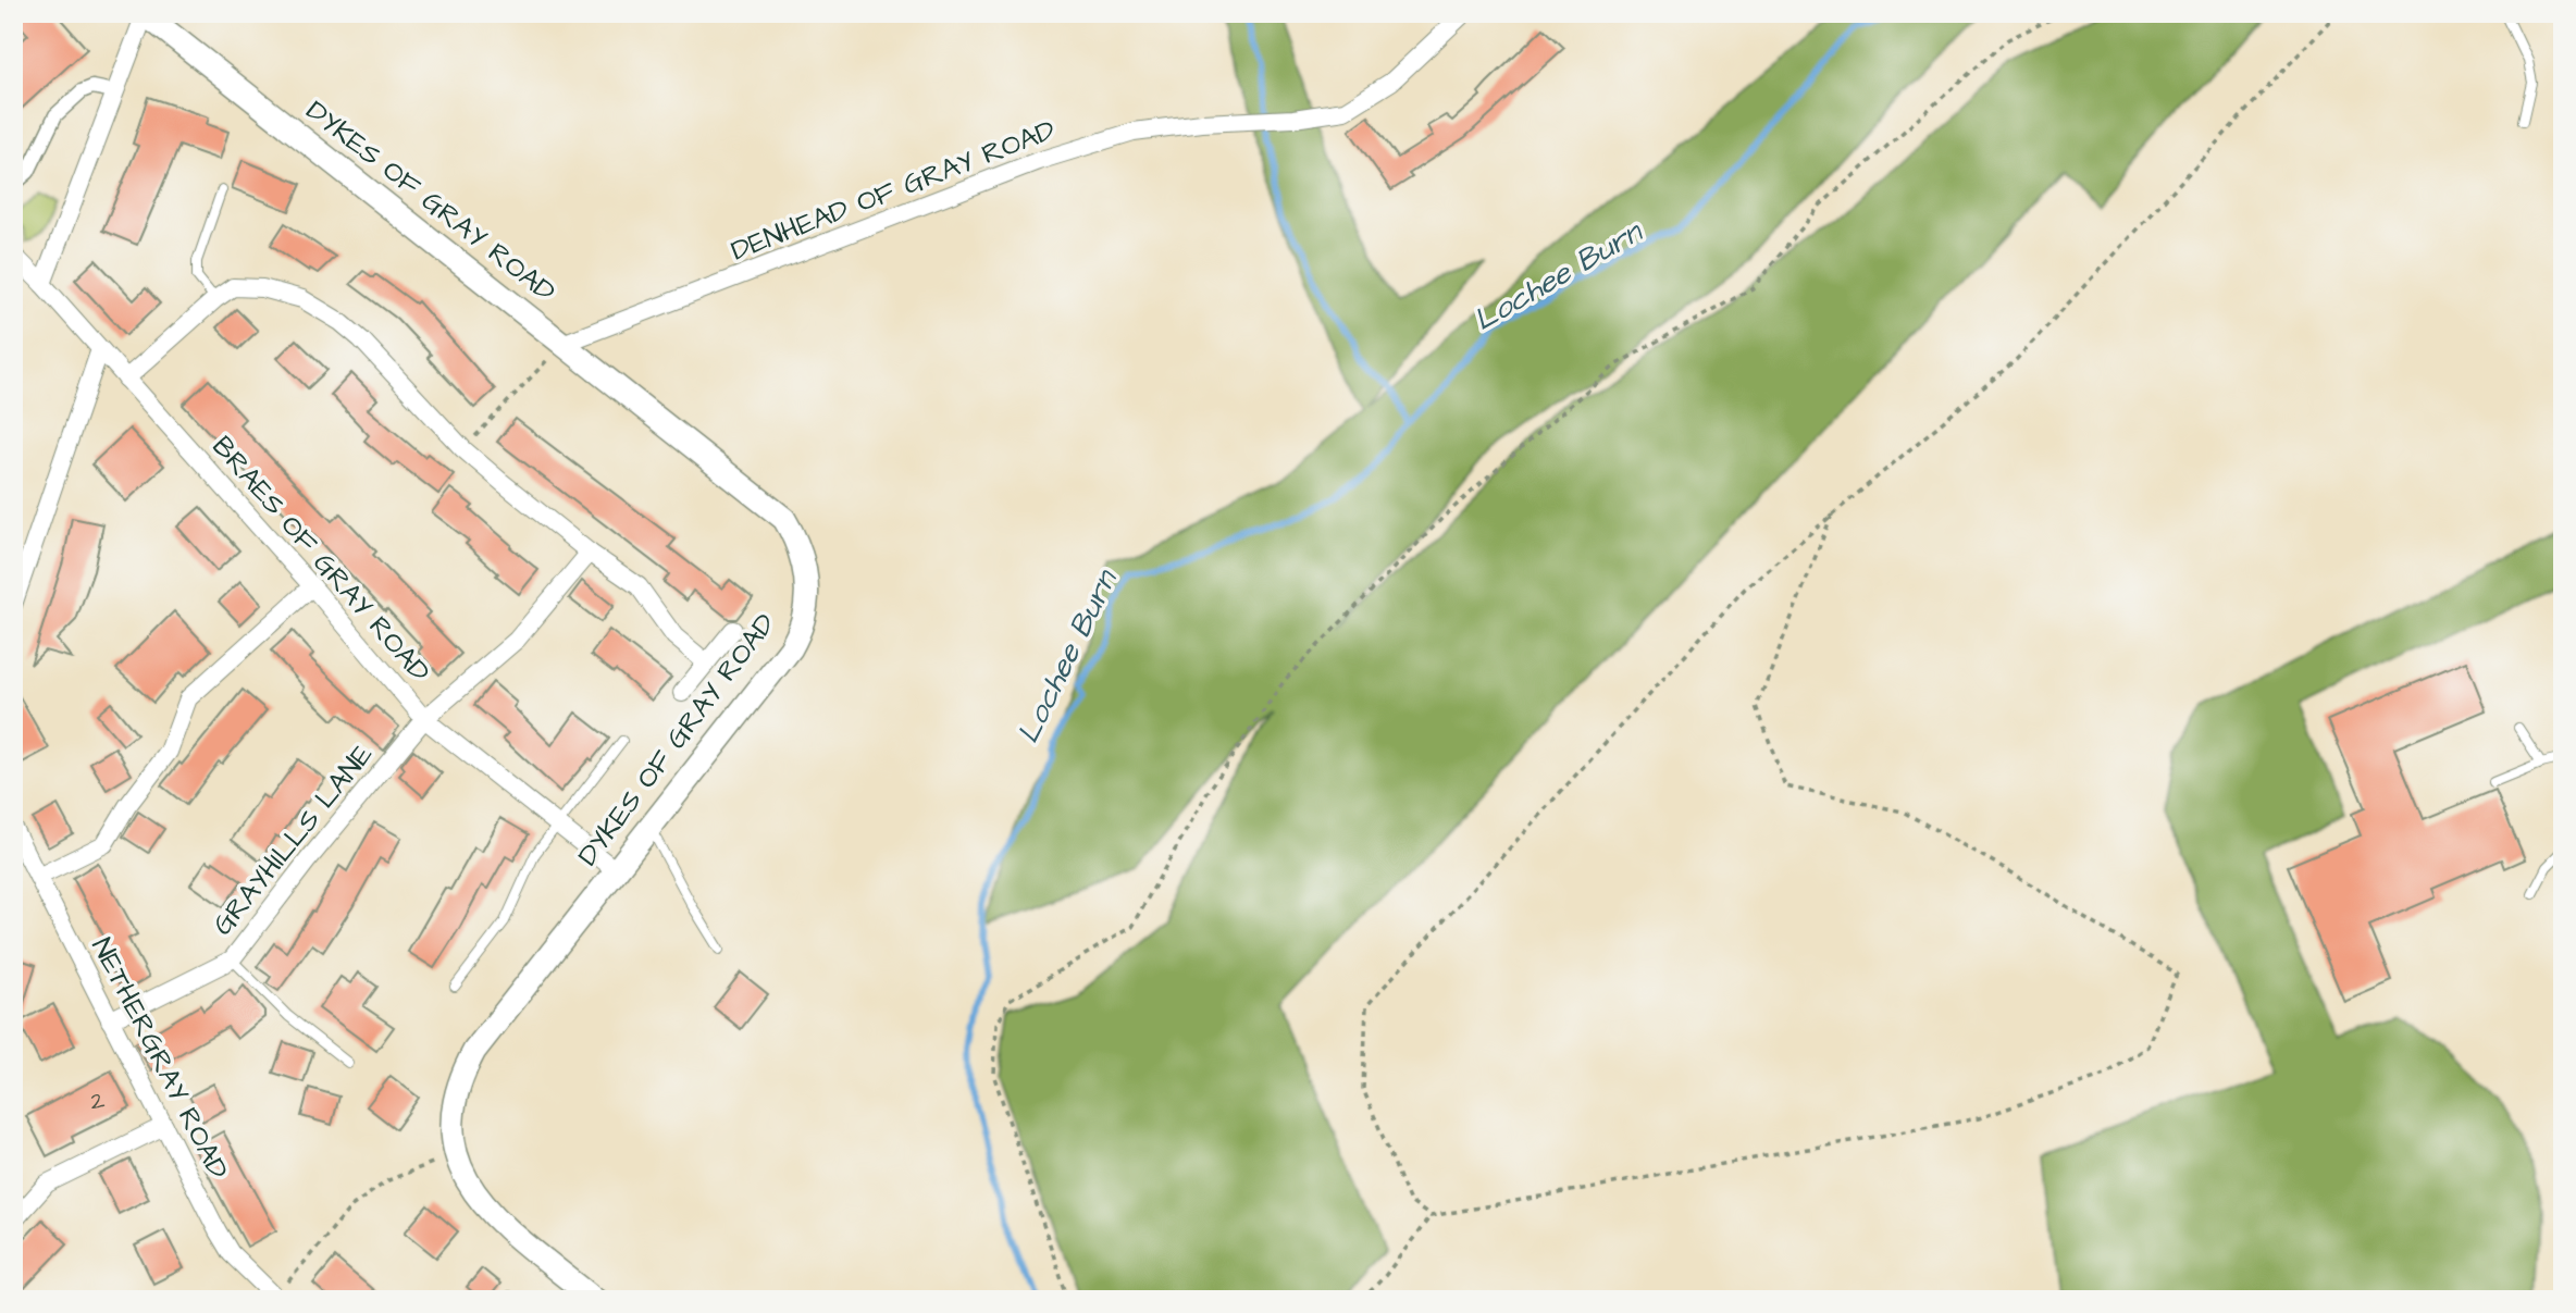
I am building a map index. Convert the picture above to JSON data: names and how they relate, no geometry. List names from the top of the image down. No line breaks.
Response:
{"streets":{"street":["DENHEAD OF GRAY ROAD","DYKES OF GRAY ROAD","BRAES OF GRAY ROAD","GRAYHILLS LANE","NETHERGRAY ROAD"]},"crossings":[["DENHEAD OF GRAY ROAD","DYKES OF GRAY ROAD"],["DYKES OF GRAY ROAD","BRAES OF GRAY ROAD"],["BRAES OF GRAY ROAD","GRAYHILLS LANE"],["GRAYHILLS LANE","NETHERGRAY ROAD"]],"water":["Lochee Burn"],"house_numbers":["2"]}
